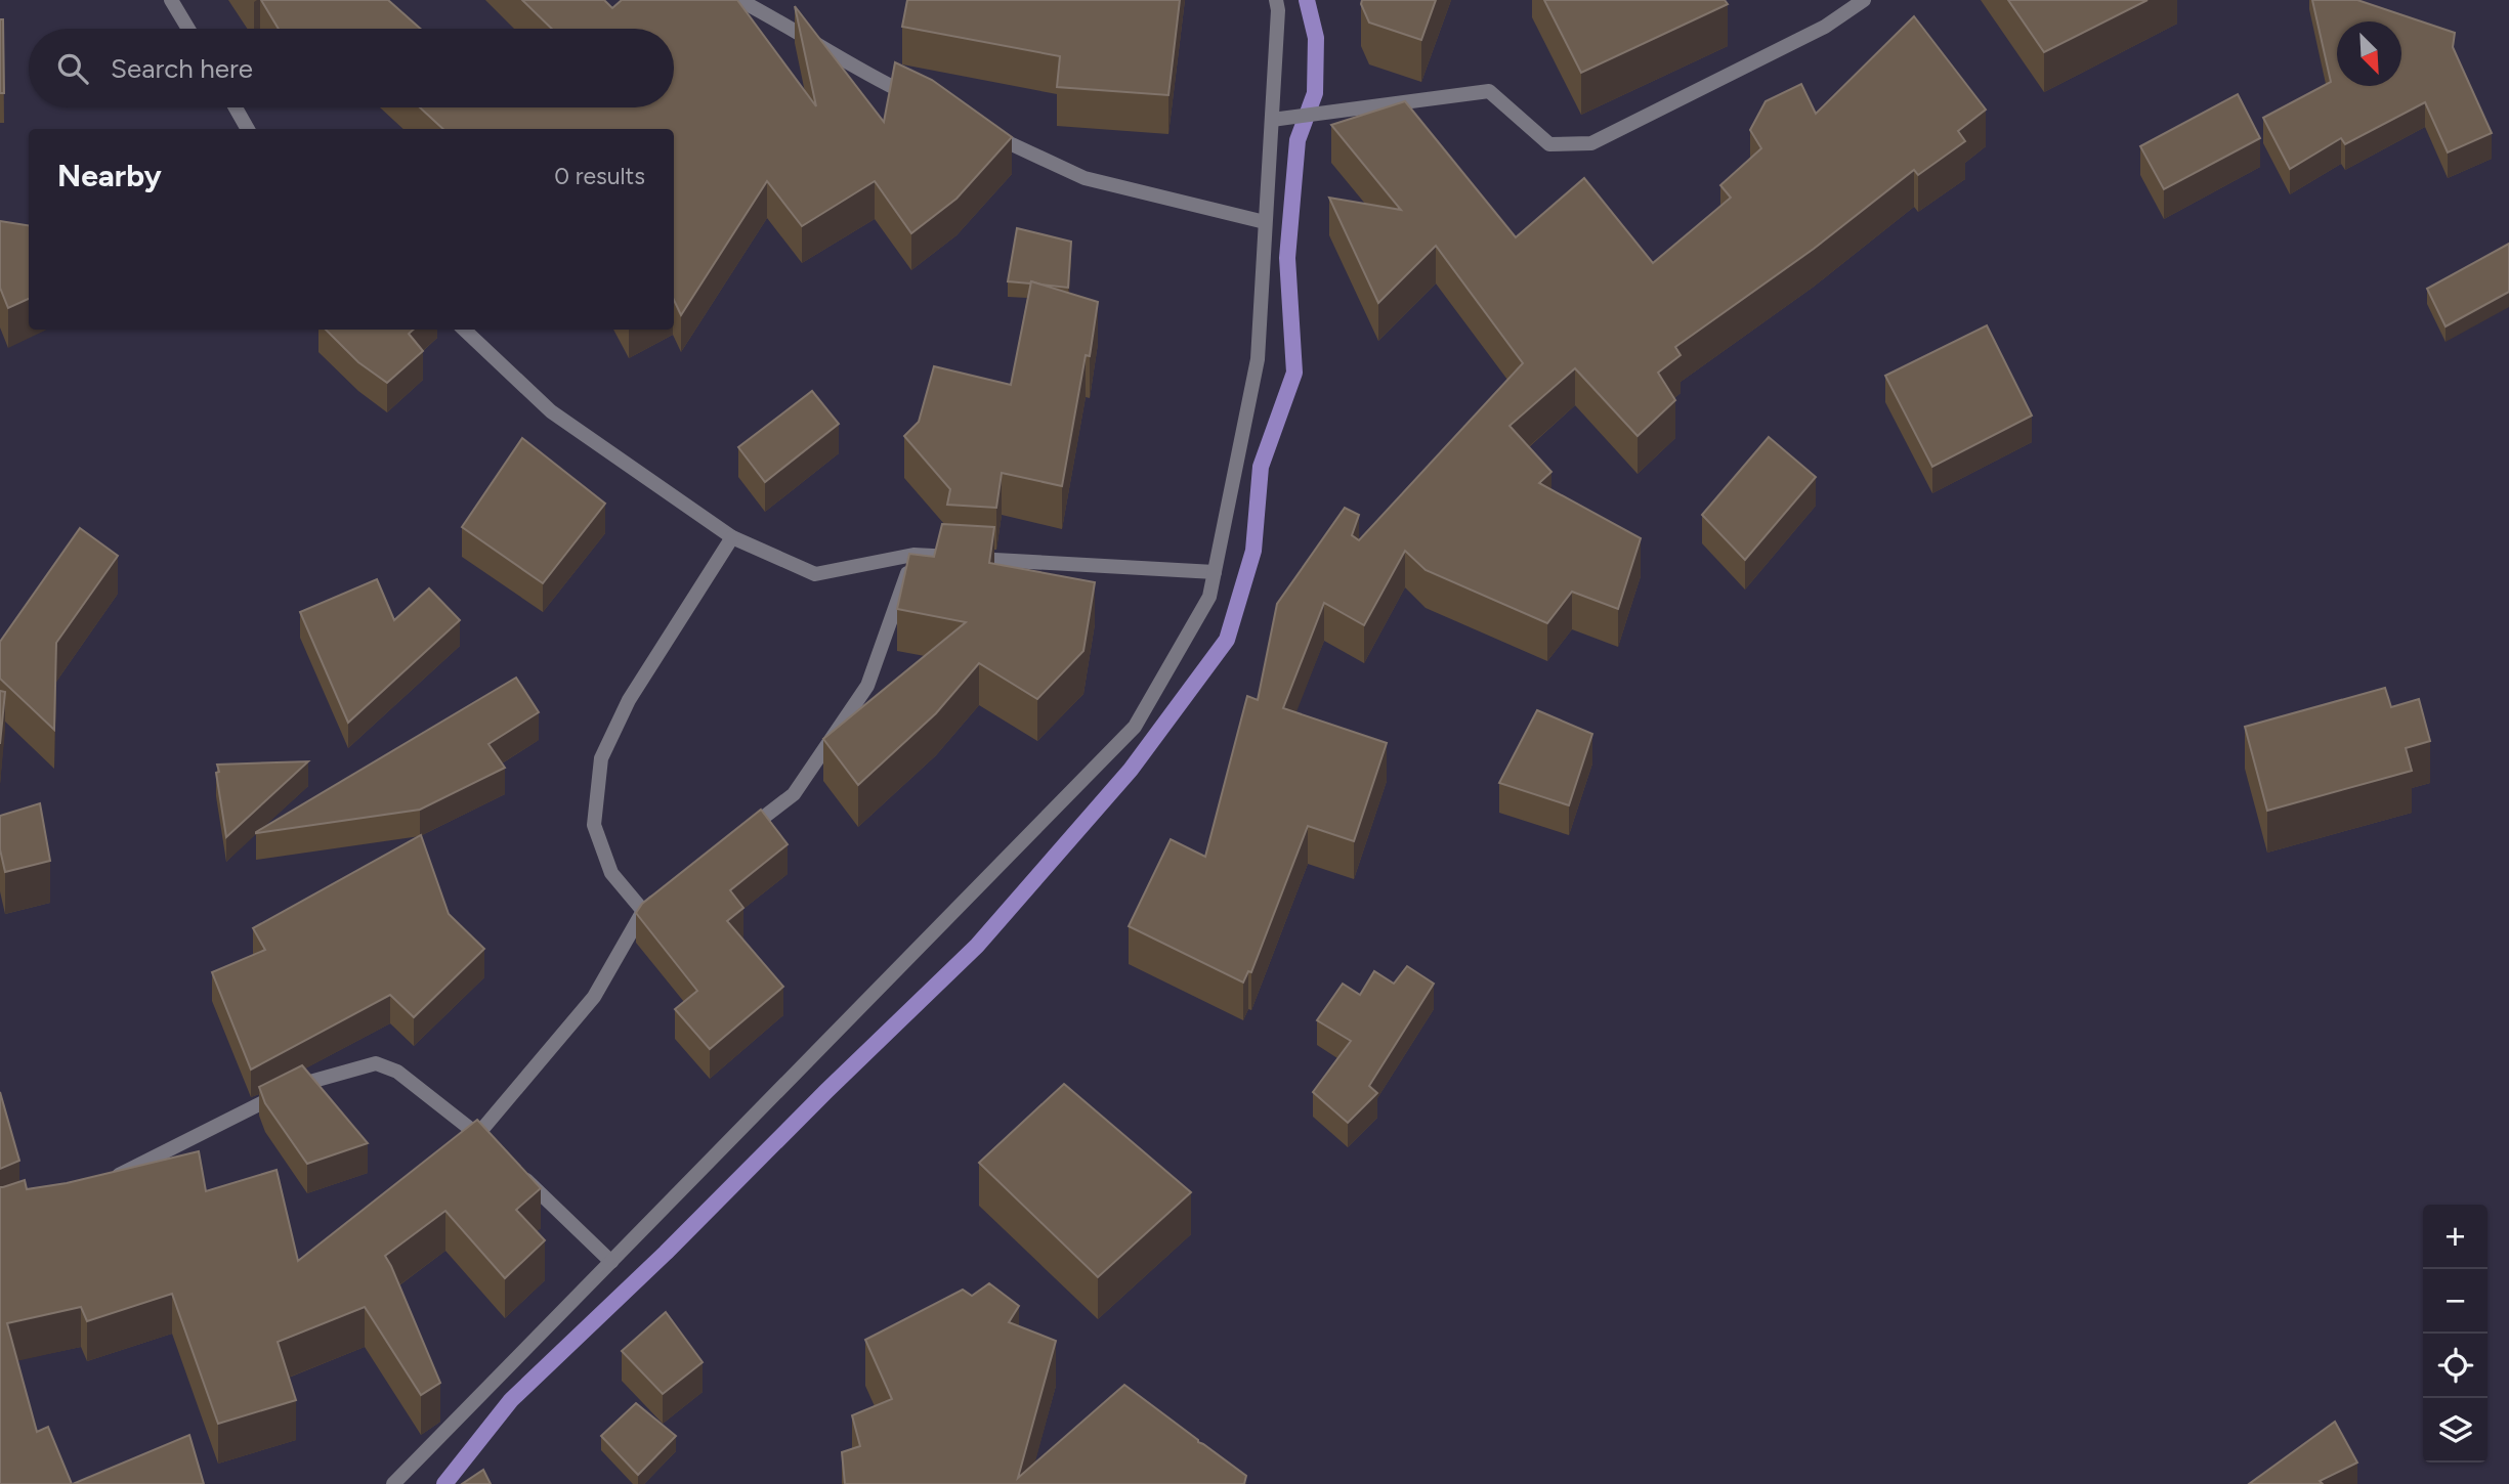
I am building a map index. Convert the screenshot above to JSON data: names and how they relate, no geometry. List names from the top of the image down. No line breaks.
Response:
{"north":"bottom right","page":{"search":"Search here","heading":["Nearby","0 results"],"map_buttons":["+","−"]}}
